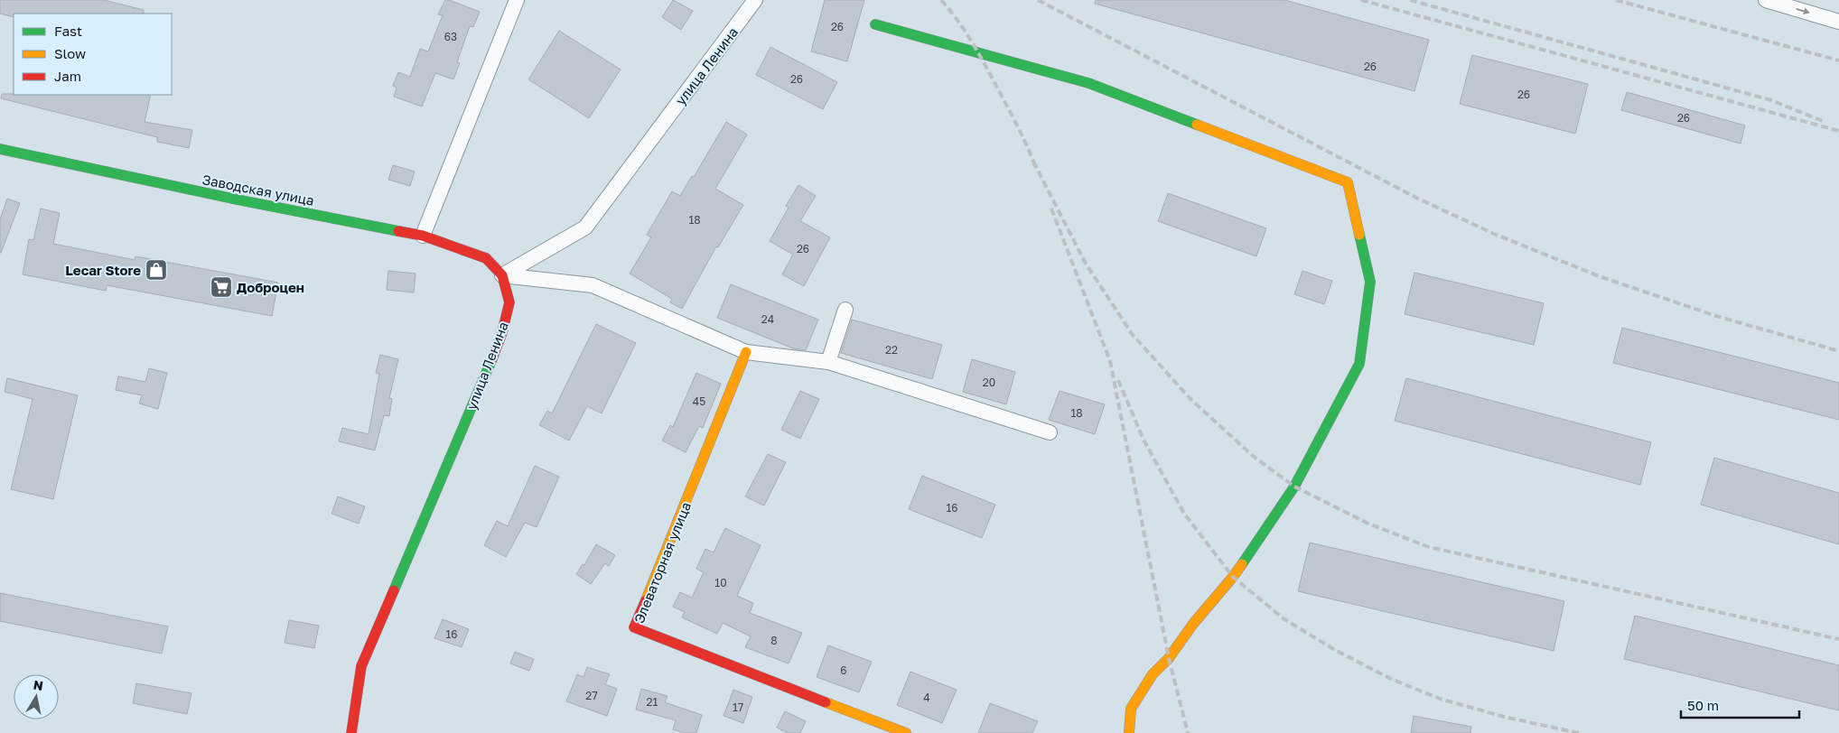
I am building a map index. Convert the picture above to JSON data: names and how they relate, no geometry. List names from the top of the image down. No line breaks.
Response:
{"streets":{"street":["улица Ленина","Заводская улица","Элеваторная улица"]},"crossings":[["улица Ленина","Заводская улица"]],"places":{"shop":["Lecar Store"],"supermarket":["Доброцен"]},"house_numbers":["26","63","26","26","26","26","18","26","24","22","20","45","18","16","10","16","8","6","27","4","21","17"],"legend":["Fast","Slow","Jam"],"scale_bar":"50 m","north":"top"}
